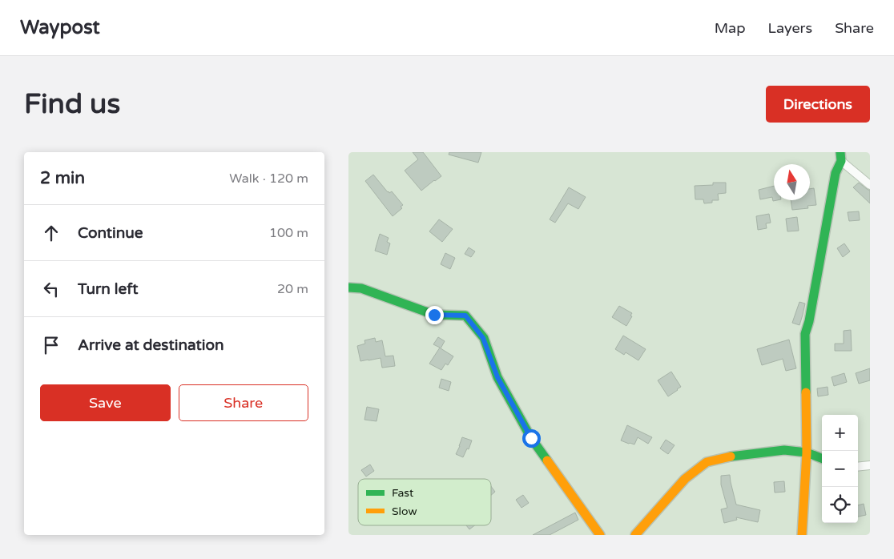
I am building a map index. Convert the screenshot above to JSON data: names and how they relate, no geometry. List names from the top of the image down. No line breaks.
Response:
{"legend":["Fast","Slow"],"north":"top","page":{"header":"Waypost","nav":["Map","Layers","Share"],"buttons":["Directions",["Save","Share"]],"title":"Find us","heading":["2 min","Walk · 120 m"],"list":[["Continue","100 m"],["Turn left","20 m"],"Arrive at destination"],"map_buttons":["+","−"]}}
